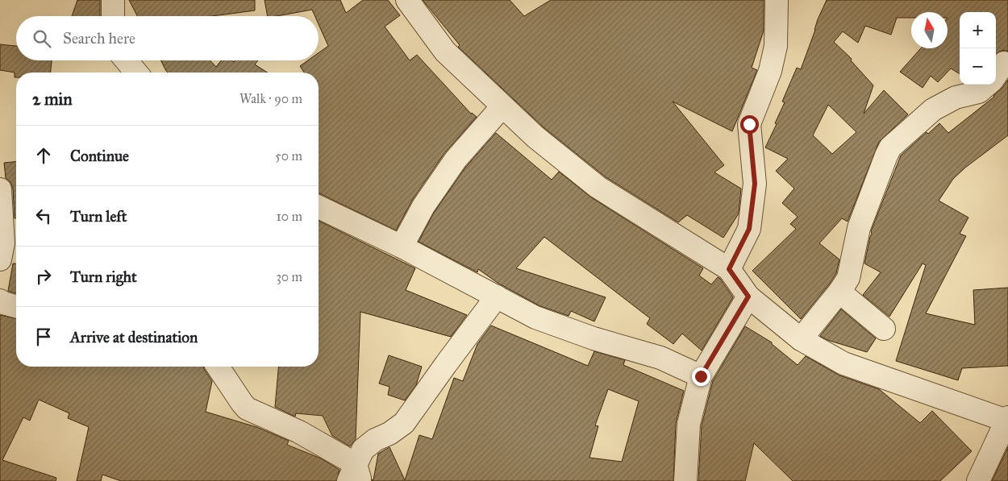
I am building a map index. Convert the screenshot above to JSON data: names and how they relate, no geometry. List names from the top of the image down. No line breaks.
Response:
{"north":"top","page":{"map_buttons":["+","−"],"search":"Search here","heading":["2 min","Walk · 90 m"],"list":[["Continue","50 m"],["Turn left","10 m"],["Turn right","30 m"],"Arrive at destination"]}}
